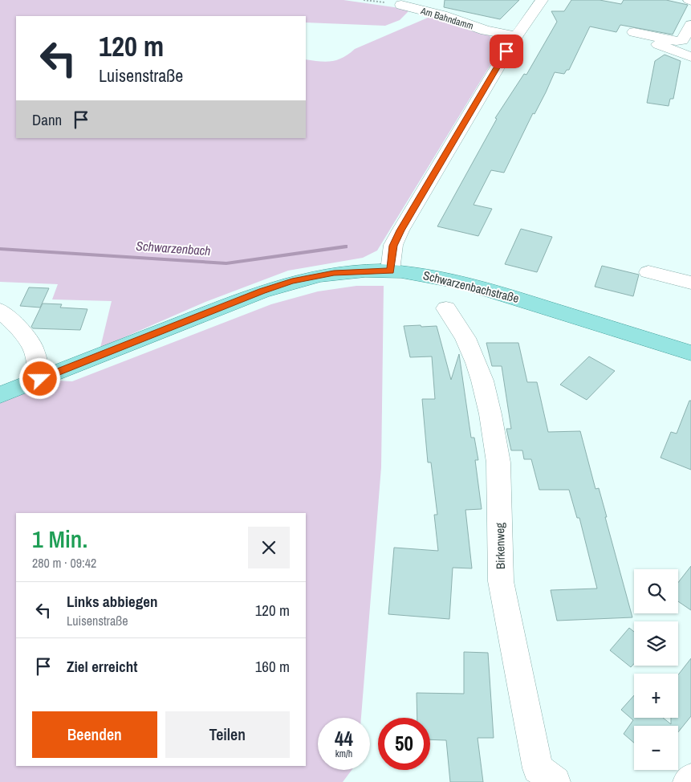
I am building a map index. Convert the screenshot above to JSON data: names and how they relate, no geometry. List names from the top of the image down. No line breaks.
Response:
{"streets":{"main road":["Schwarzenbachstraße"],"street":["Am Bahndamm","Birkenweg"]},"water":["Schwarzenbach"],"page":{"turn":["120 m","Luisenstraße"],"then":"Dann","heading":["1 Min.","280 m · 09:42"],"map_buttons":["+","−"],"list":[{"name":"Links abbiegen","note":"Luisenstraße","value":"120 m"},{"name":"Ziel erreicht","value":"160 m"}],"buttons":["Beenden","Teilen"],"speed":"44 km/h","limit":"50"}}
